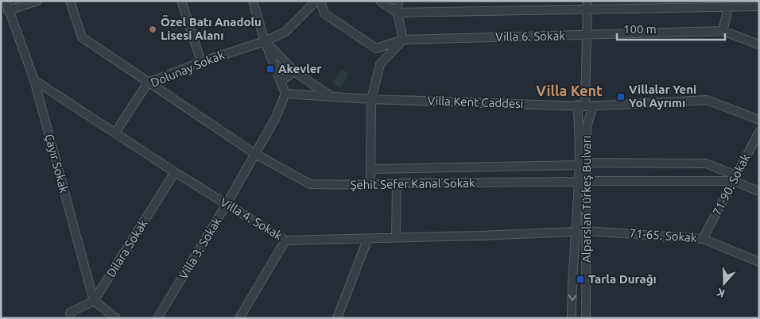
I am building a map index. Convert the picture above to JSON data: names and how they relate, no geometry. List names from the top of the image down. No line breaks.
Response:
{"streets":{"street":["Villa 6. Sokak","Dolunay Sokak","Villa Kent Caddesi","Çayır Sokak","Şehit Sefer Kanal Sokak","71-90. Sokak","Alparslan Türkeş Bulvarı","Villa 4. Sokak","71-65. Sokak","Dilara Sokak","Villa 3. Sokak"]},"crossings":[["Dolunay Sokak","Villa Kent Caddesi"],["Dolunay Sokak","Şehit Sefer Kanal Sokak"],["Dolunay Sokak","Villa 4. Sokak"],["Villa Kent Caddesi","Alparslan Türkeş Bulvarı"],["Villa Kent Caddesi","Villa 3. Sokak"],["Çayır Sokak","Villa 4. Sokak"],["Çayır Sokak","Dilara Sokak"],["Şehit Sefer Kanal Sokak","Alparslan Türkeş Bulvarı"],["Şehit Sefer Kanal Sokak","Villa 3. Sokak"],["71-90. Sokak","71-65. Sokak"],["Alparslan Türkeş Bulvarı","Villa 4. Sokak"],["Alparslan Türkeş Bulvarı","71-65. Sokak"],["Villa 4. Sokak","Dilara Sokak"],["Villa 4. Sokak","Villa 3. Sokak"]],"districts":["Villa Kent"],"places":{"other":["Özel Batı Anadolu Lisesi Alanı"],"transit":["Akevler","Villalar Yeni Yol Ayrımı","Tarla Durağı"]},"scale_bar":"100 m","north":"bottom"}
